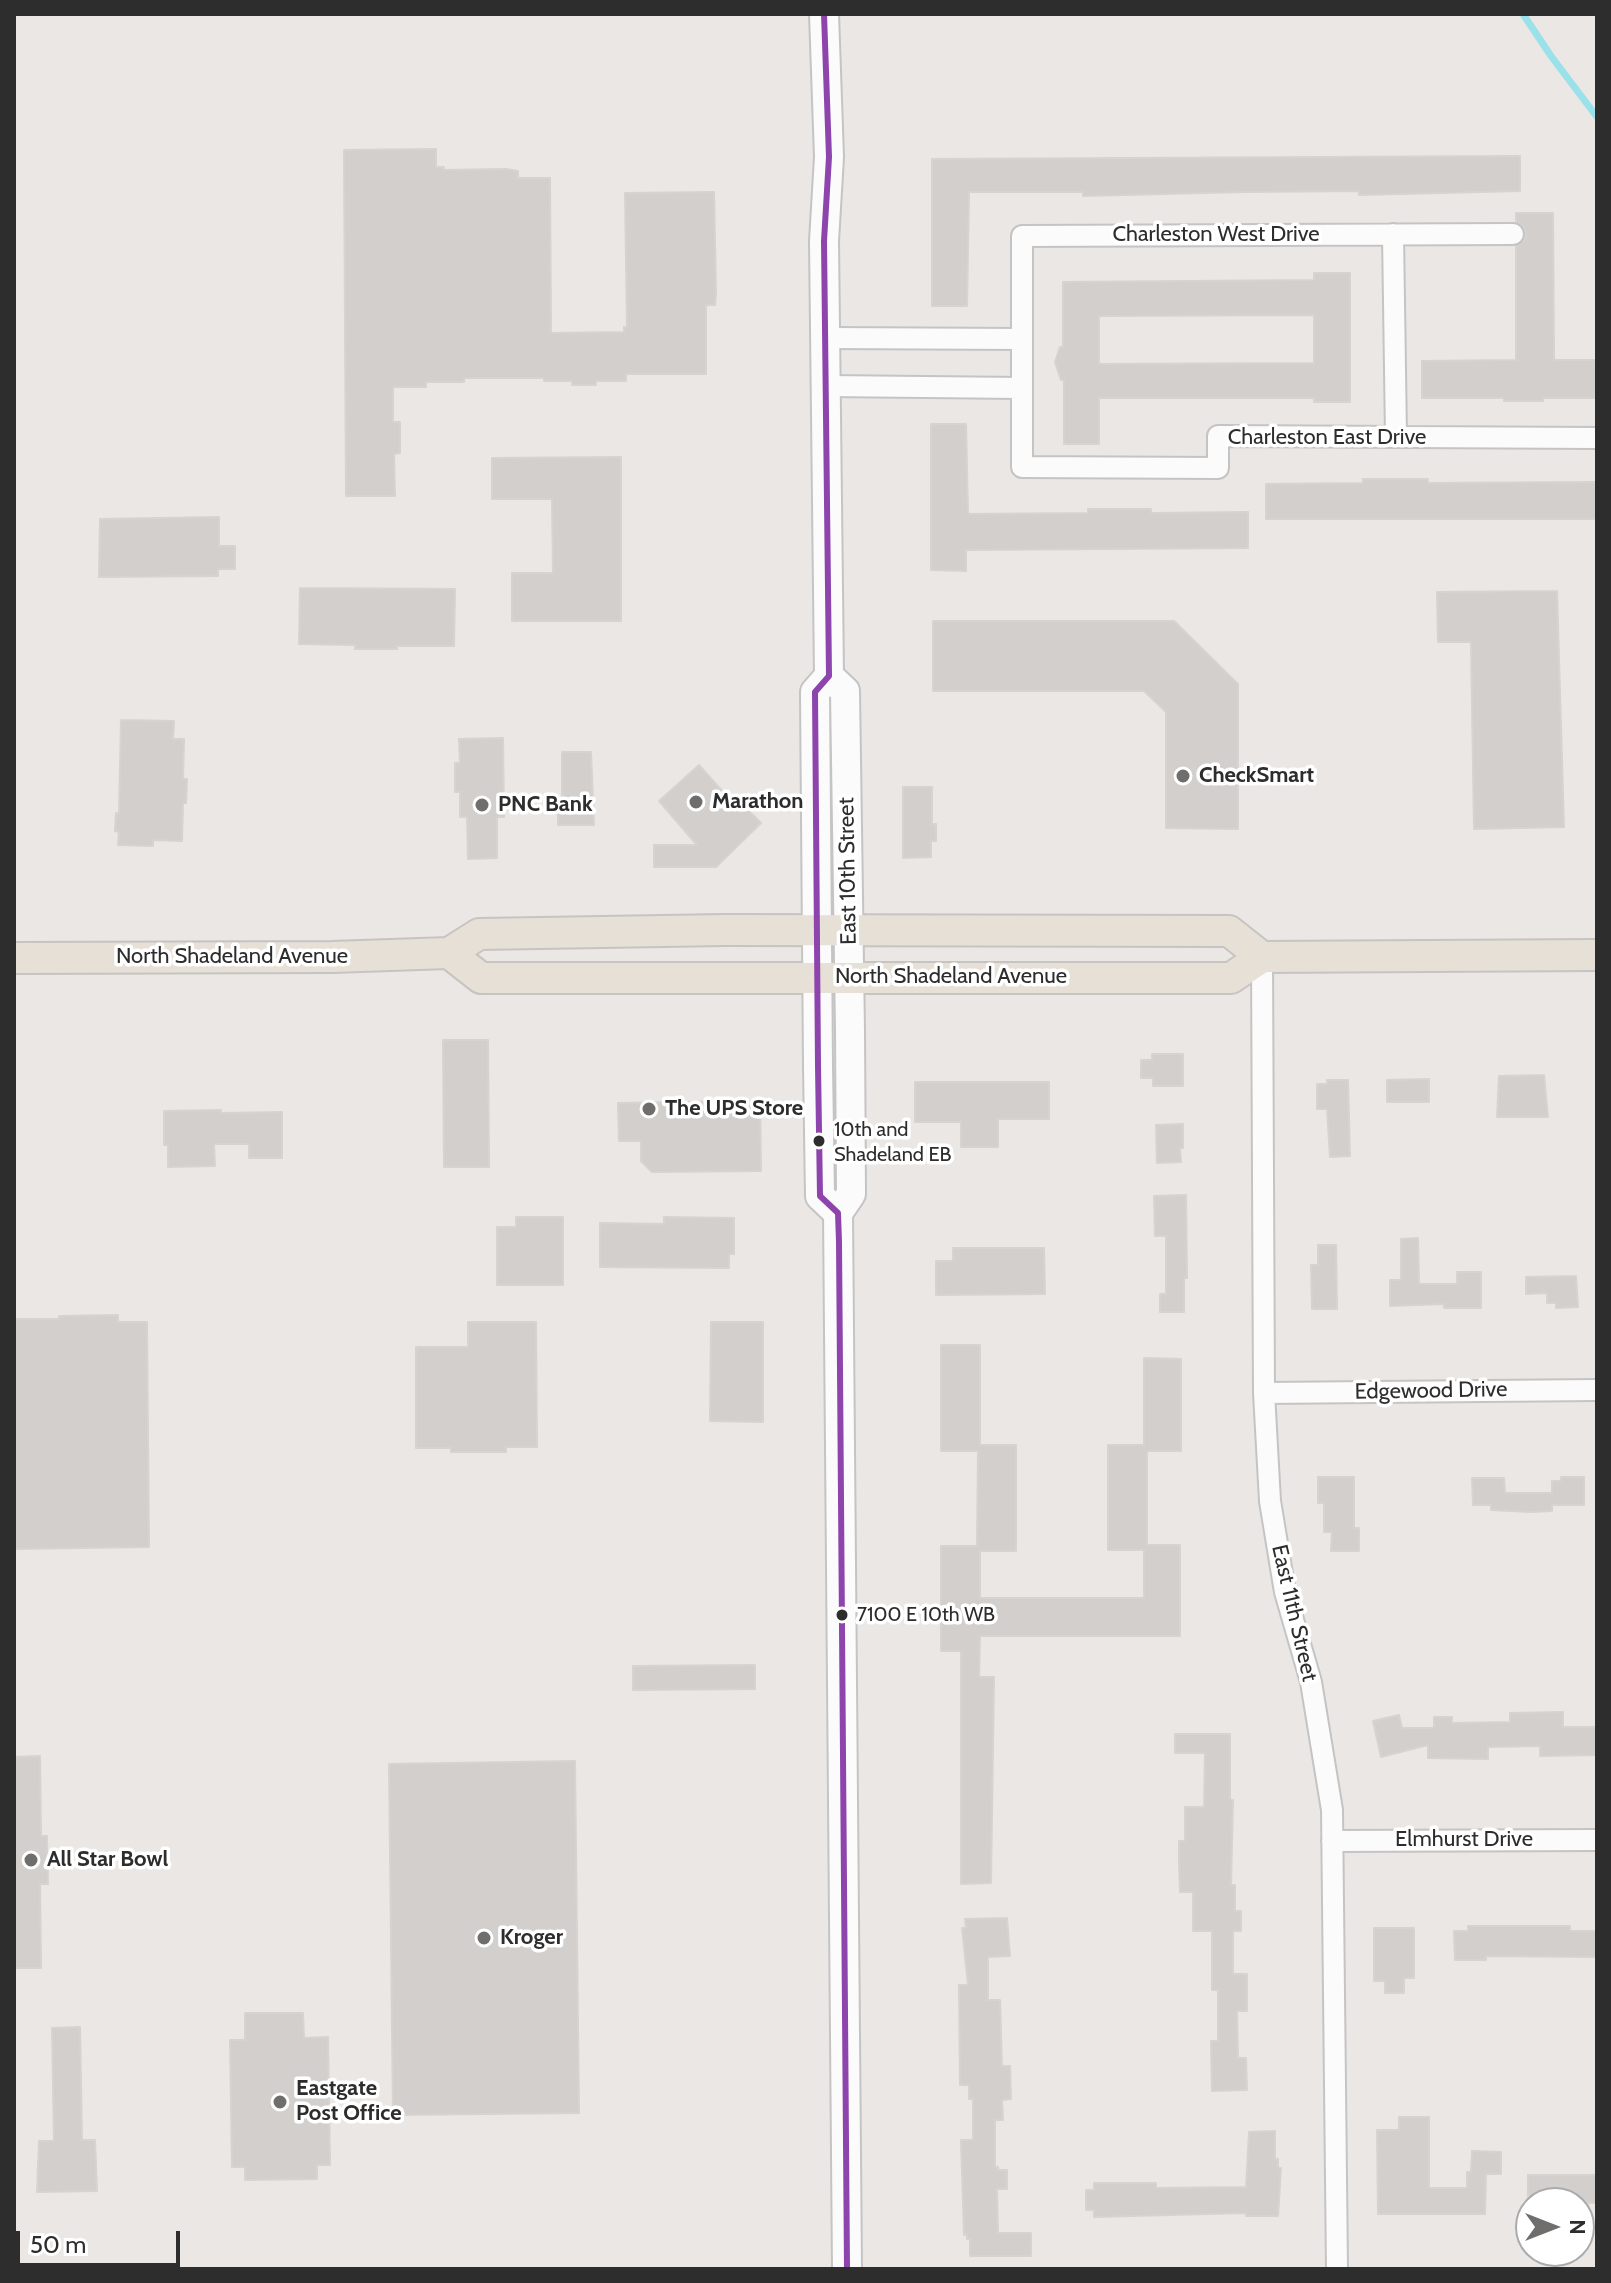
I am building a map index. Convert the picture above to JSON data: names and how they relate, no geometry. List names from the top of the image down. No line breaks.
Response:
{"streets":{"main road":["East 10th Street","North Shadeland Avenue"],"street":["Charleston West Drive","Charleston East Drive","Edgewood Drive","East 11th Street","Elmhurst Drive"]},"crossings":[["Charleston West Drive","Charleston East Drive"],["East 10th Street","North Shadeland Avenue"],["North Shadeland Avenue","East 11th Street"],["Edgewood Drive","East 11th Street"],["East 11th Street","Elmhurst Drive"]],"places":["CheckSmart","Marathon","PNC Bank","The UPS Store","10th and Shadeland EB","7100 E 10th WB","All Star Bowl","Kroger","Eastgate Post Office"],"scale_bar":"50 m","north":"right"}
